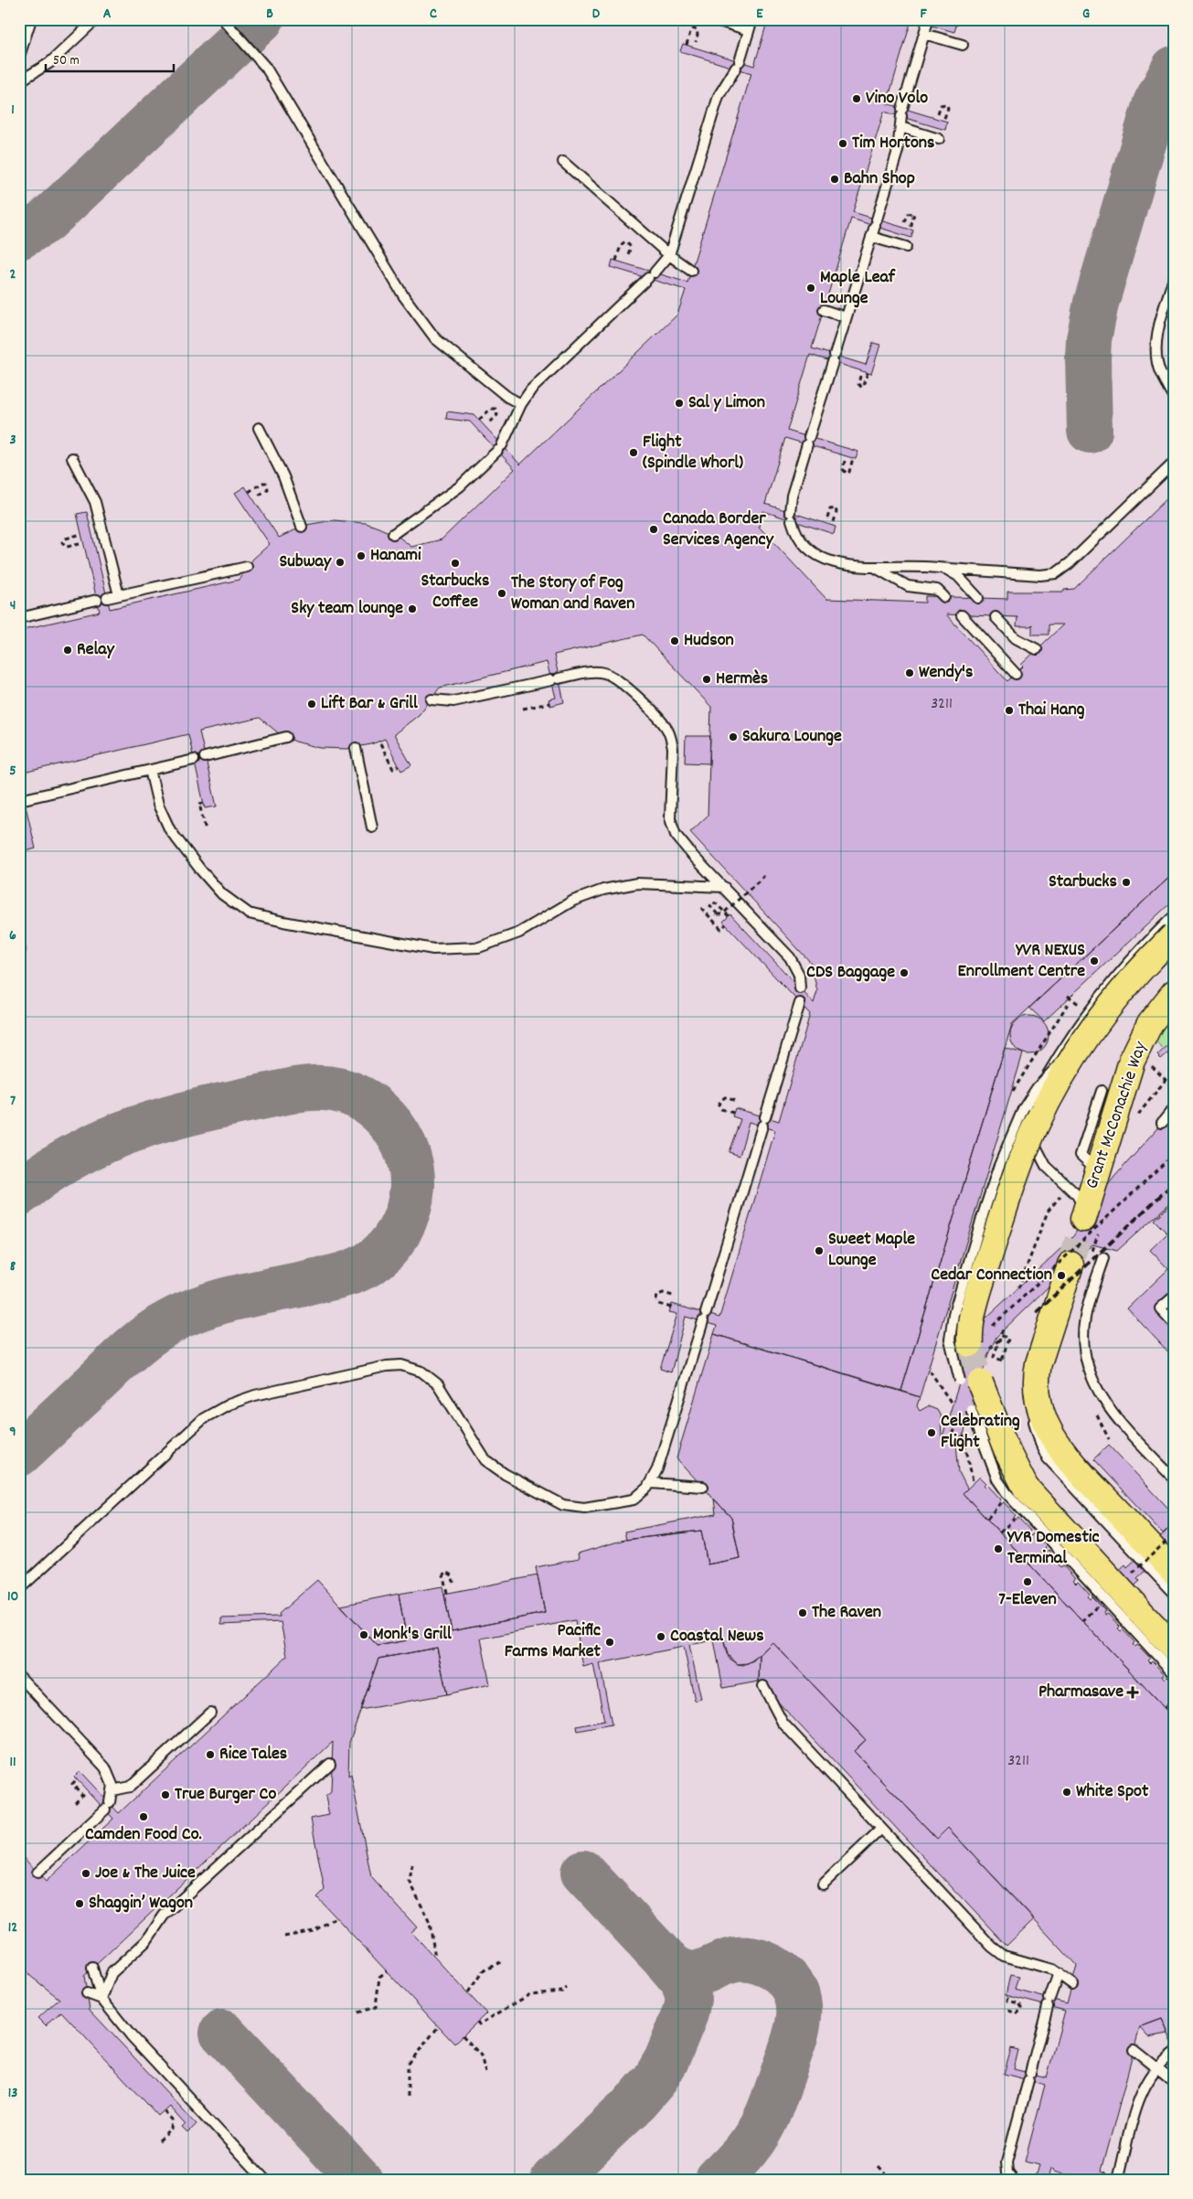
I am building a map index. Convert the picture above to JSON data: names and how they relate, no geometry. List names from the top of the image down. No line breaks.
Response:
{"streets":{"main road":["Grant McConachie Way"]},"places":{"other":["Vino Volo","Tim Hortons","Bahn Shop","Maple Leaf Lounge","Sal y Limon","Flight (Spindle Whorl)","Canada Border Services Agency","Hanami","Subway","Starbucks Coffee","The Story of Fog Woman and Raven","Sky team lounge","Hudson","Relay","Wendy's","Hermès","Lift Bar & Grill","Thai Hang","Sakura Lounge","Starbucks","YVR NEXUS Enrollment Centre","CDS Baggage","Sweet Maple Lounge","Cedar Connection","Celebrating Flight","YVR Domestic Terminal","7-Eleven","The Raven","Monk's Grill","Coastal News","Pacific Farms Market","Rice Tales","White Spot","True Burger Co","Camden Food Co.","Joe & The Juice","Shaggin’ Wagon"],"health":["Pharmasave"]},"house_numbers":["3211","3211"],"scale_bar":"50 m","grid":{"columns":["A","B","C","D","E","F","G"],"rows":["1","2","3","4","5","6","7","8","9","10","11","12","13"]}}
